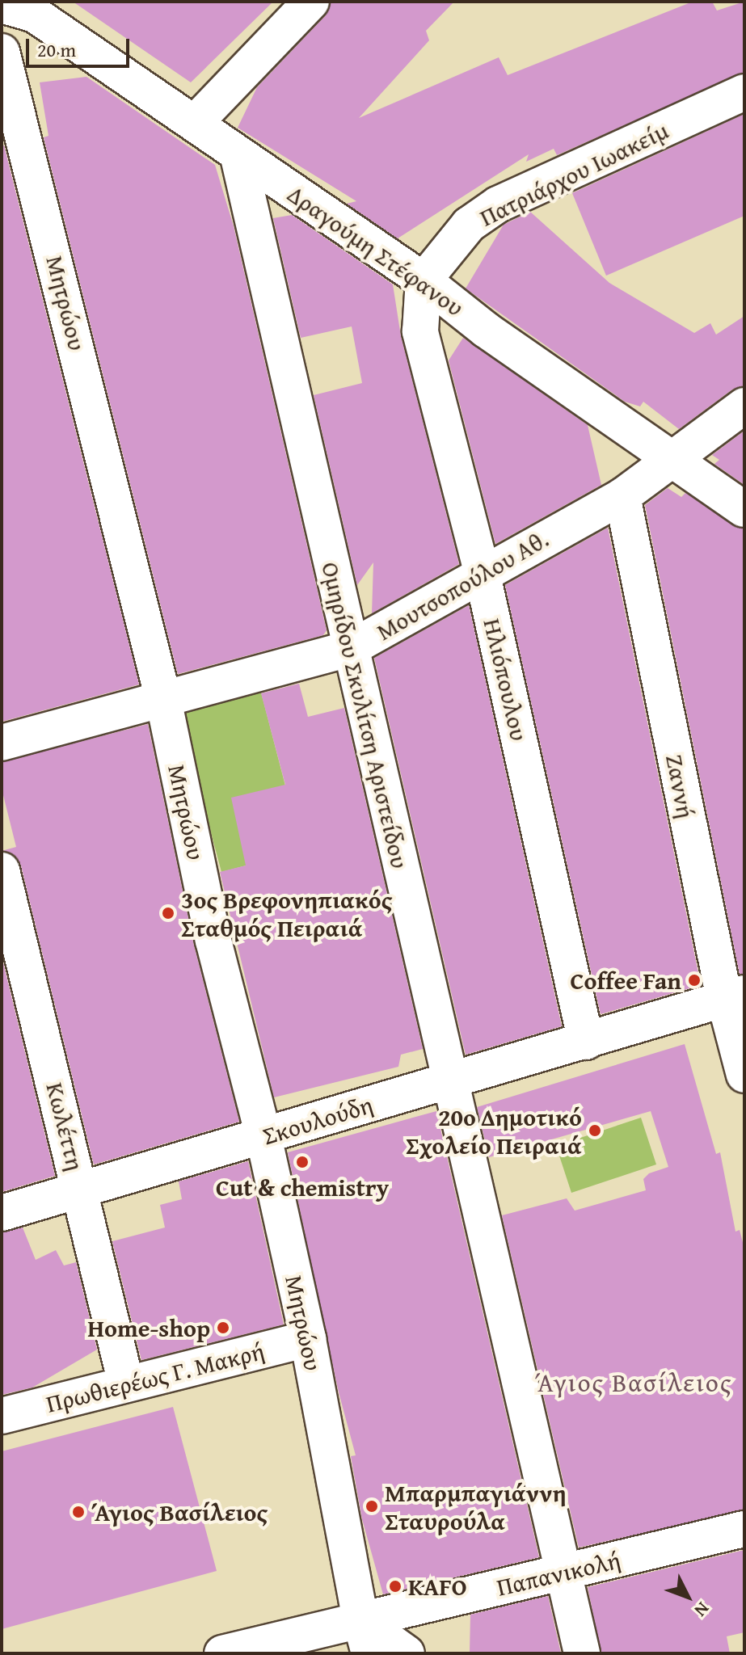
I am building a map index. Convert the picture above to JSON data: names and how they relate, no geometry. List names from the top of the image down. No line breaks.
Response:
{"streets":{"street":["Πατριάρχου Ιωακείμ","Δραγούμη Στέφανου","Μητρώου","Μουτσοπούλου Αθ.","Ηλιόπουλου","Ομηρίδου Σκυλίτση Αριστείδου","Ζαννή","Σκουλούδη","Κωλέττη","Πρωθιερέως Γ. Μακρή","Παπανικολή"]},"crossings":[["Πατριάρχου Ιωακείμ","Δραγούμη Στέφανου"],["Πατριάρχου Ιωακείμ","Ηλιόπουλου"],["Δραγούμη Στέφανου","Μουτσοπούλου Αθ."],["Δραγούμη Στέφανου","Ηλιόπουλου"],["Δραγούμη Στέφανου","Ομηρίδου Σκυλίτση Αριστείδου"],["Μητρώου","Μουτσοπούλου Αθ."],["Μητρώου","Σκουλούδη"],["Μητρώου","Πρωθιερέως Γ. Μακρή"],["Μητρώου","Παπανικολή"],["Μουτσοπούλου Αθ.","Ηλιόπουλου"],["Μουτσοπούλου Αθ.","Ομηρίδου Σκυλίτση Αριστείδου"],["Μουτσοπούλου Αθ.","Ζαννή"],["Ηλιόπουλου","Σκουλούδη"],["Ομηρίδου Σκυλίτση Αριστείδου","Σκουλούδη"],["Ομηρίδου Σκυλίτση Αριστείδου","Παπανικολή"],["Ζαννή","Σκουλούδη"],["Σκουλούδη","Κωλέττη"],["Κωλέττη","Πρωθιερέως Γ. Μακρή"]],"districts":["Άγιος Βασίλειος"],"places":["3ος Βρεφονηπιακός Σταθμός Πειραιά","Coffee Fan","20ο Δημοτικό Σχολείο Πειραιά","Cut & chemistry","Home-shop","Μπαρμπαγιάννη Σταυρούλα","Άγιος Βασίλειος","KAFO"],"scale_bar":"20 m","north":"bottom right"}
